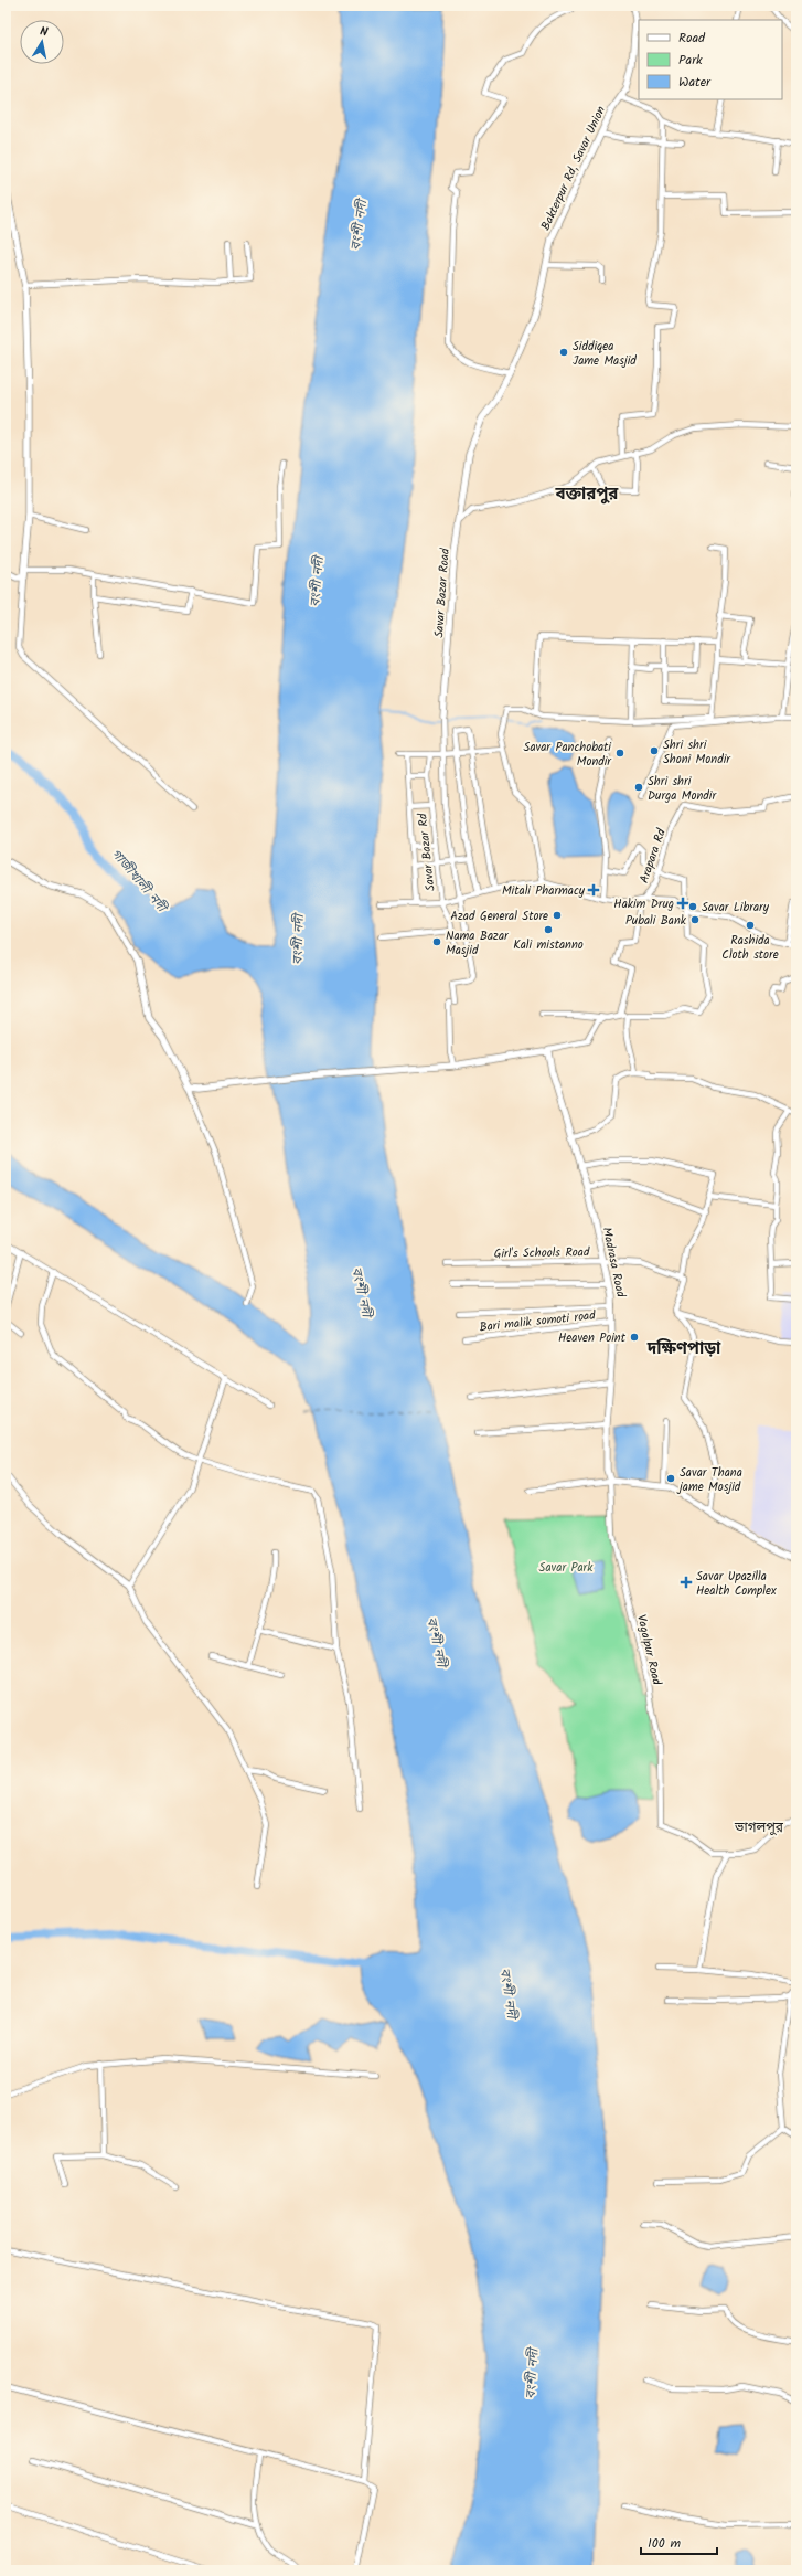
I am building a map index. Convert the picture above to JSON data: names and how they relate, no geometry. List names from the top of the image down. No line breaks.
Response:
{"streets":{"street":["Bakterpur Rd, Savar Union","Savar Bazar Road","Savar Bazar Rd","Arapara Rd","Girl's Schools Road","Madrasa Road","Bari malik somoti road","Vagalpur Road"]},"crossings":[["Bakterpur Rd, Savar Union","Savar Bazar Road"],["Girl's Schools Road","Madrasa Road"],["Madrasa Road","Bari malik somoti road"],["Madrasa Road","Vagalpur Road"]],"districts":["বক্তারপুর","দক্ষিণপাড়া","ভাগলপুর"],"water":["বংশী নদী","গাজীখালী নদী"],"parks":["Savar Park"],"places":{"other":["Siddiqea Jame Masjid","Shri shri Shoni Mondir","Savar Panchobati Mondir","Shri shri Durga Mondir","Savar Library","Azad General Store","Pubali Bank","Rashida Cloth store","Kali mistanno","Nama Bazar Masjid","Heaven Point","Savar Thana jame Mosjid"],"health":["Mitali Pharmacy","Hakim Drug","Savar Upazilla Health Complex"]},"legend":["Road","Park","Water"],"scale_bar":"100 m","north":"top"}
